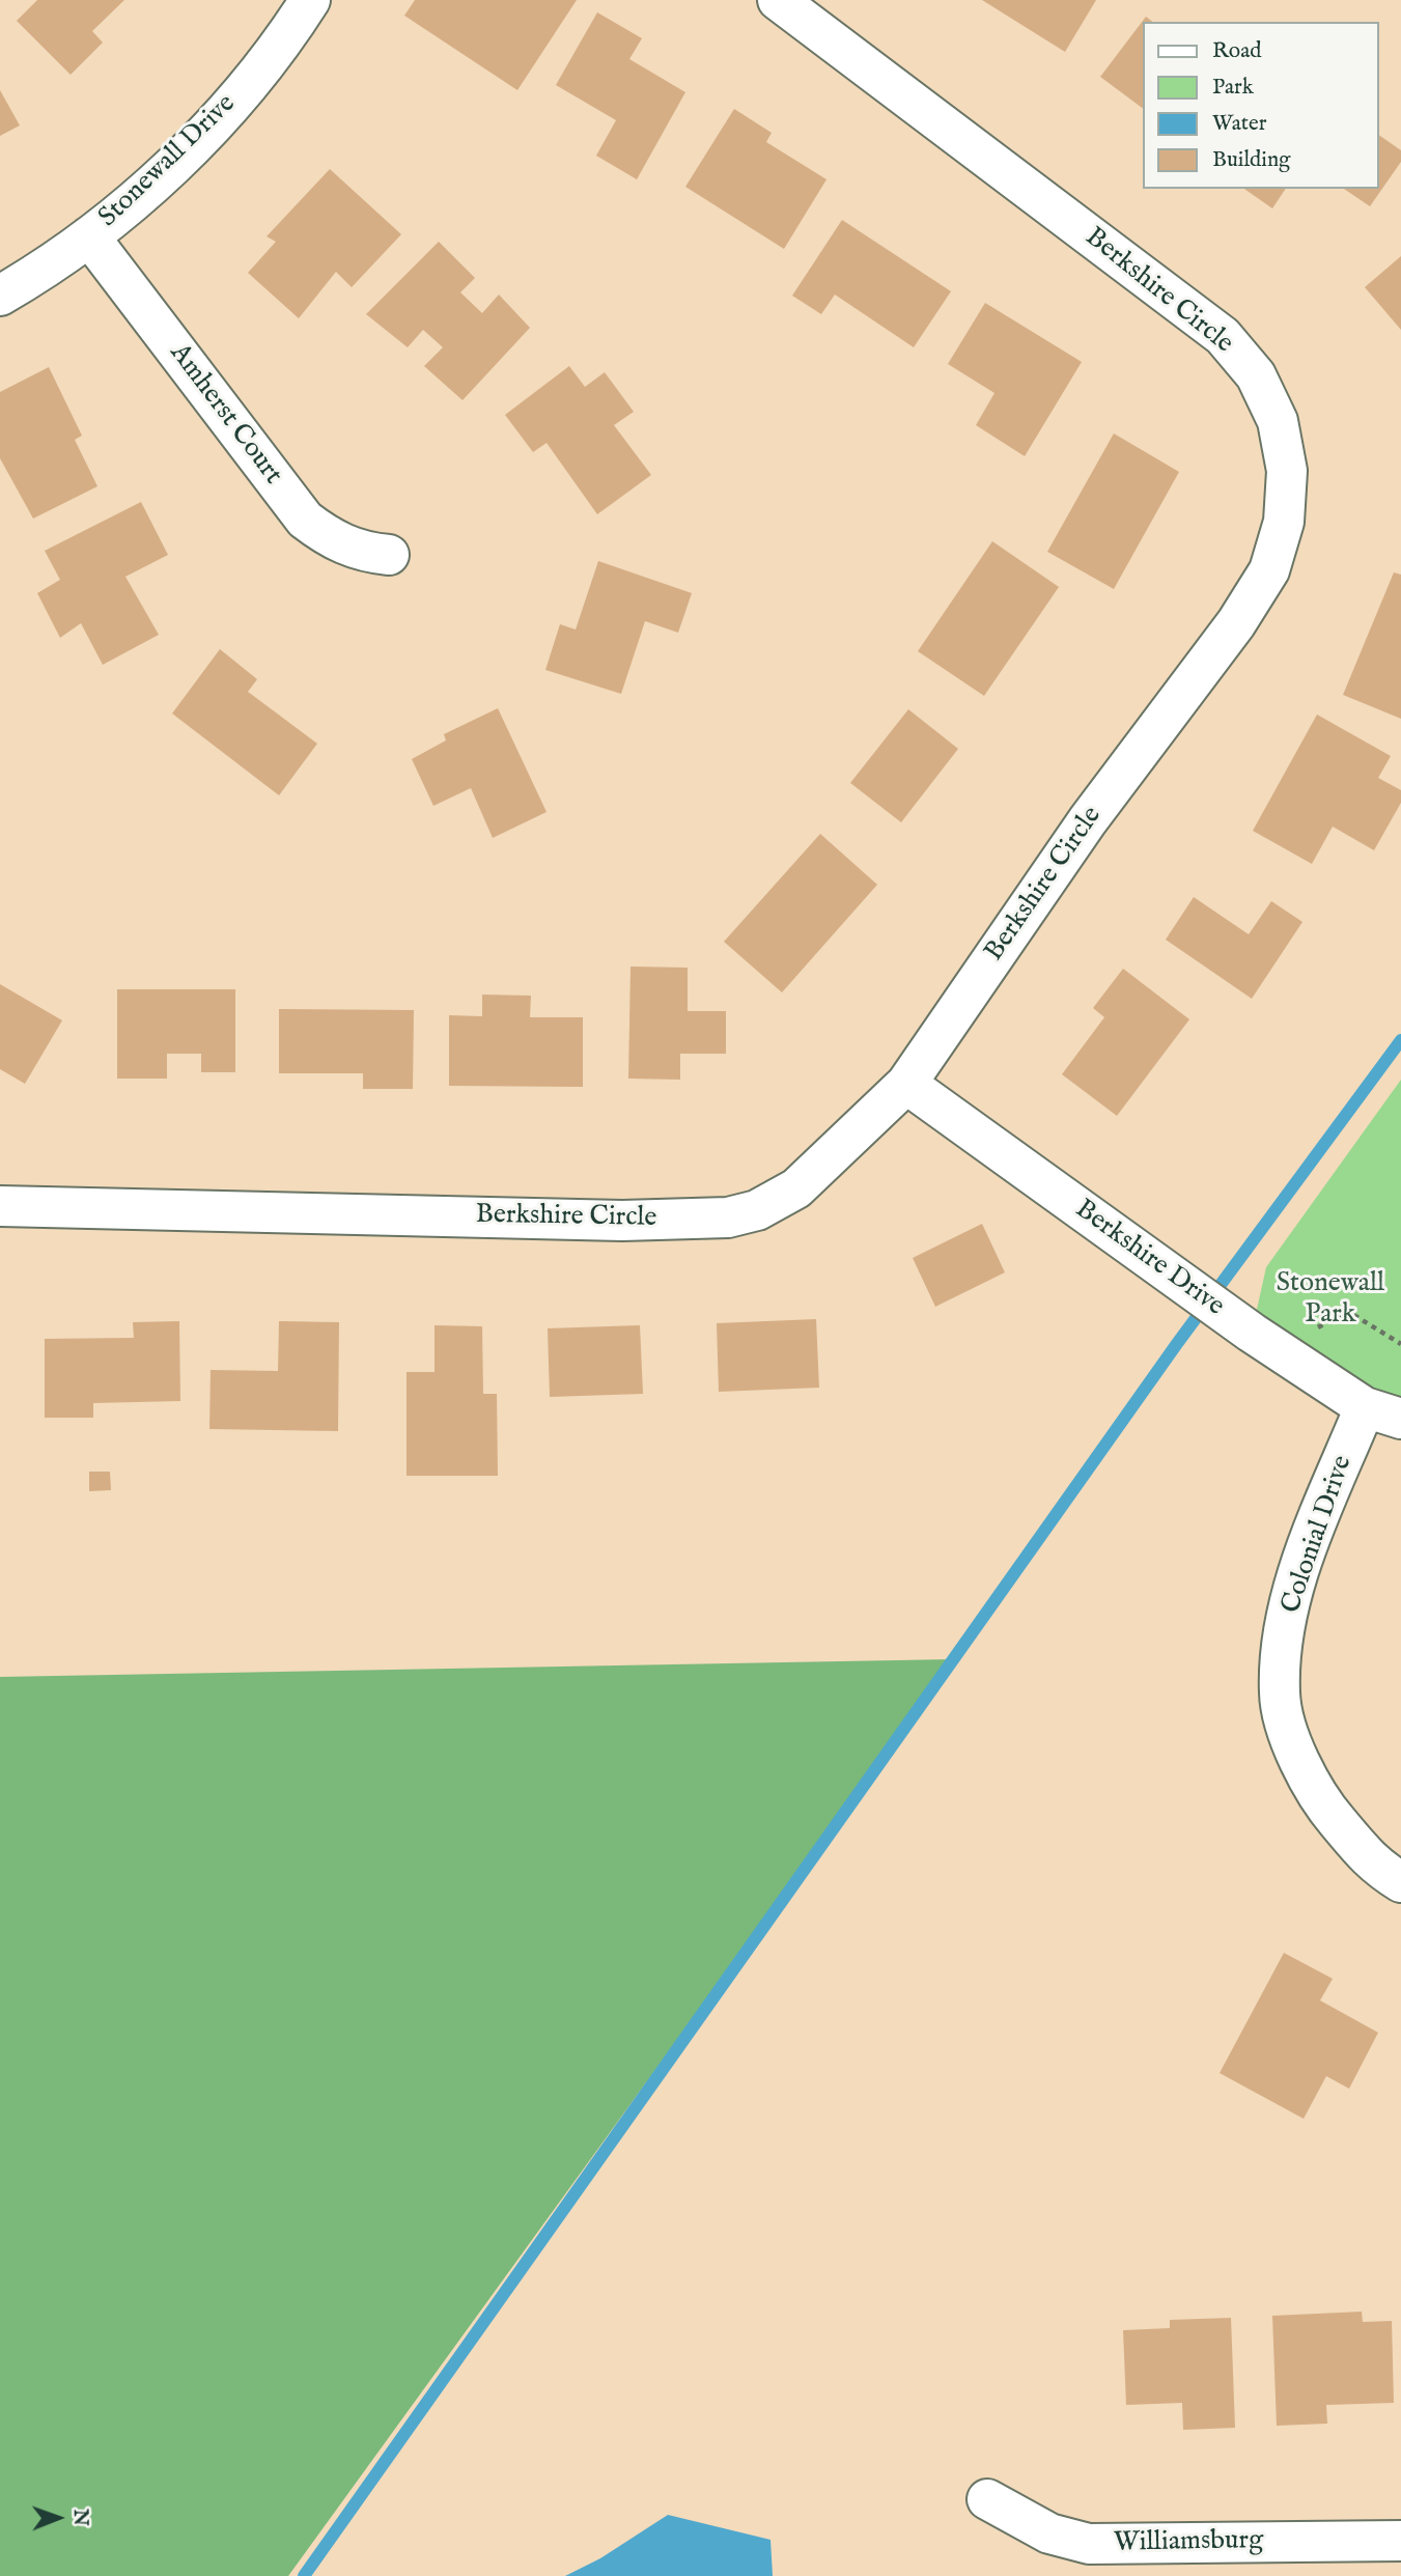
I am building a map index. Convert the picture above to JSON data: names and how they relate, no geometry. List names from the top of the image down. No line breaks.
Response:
{"streets":{"street":["Stonewall Drive","Berkshire Circle","Amherst Court","Berkshire Drive","Colonial Drive","Williamsburg"]},"crossings":[["Stonewall Drive","Amherst Court"],["Berkshire Circle","Berkshire Drive"],["Berkshire Drive","Colonial Drive"]],"parks":["Stonewall Park"],"legend":["Road","Park","Water","Building"],"north":"right"}
